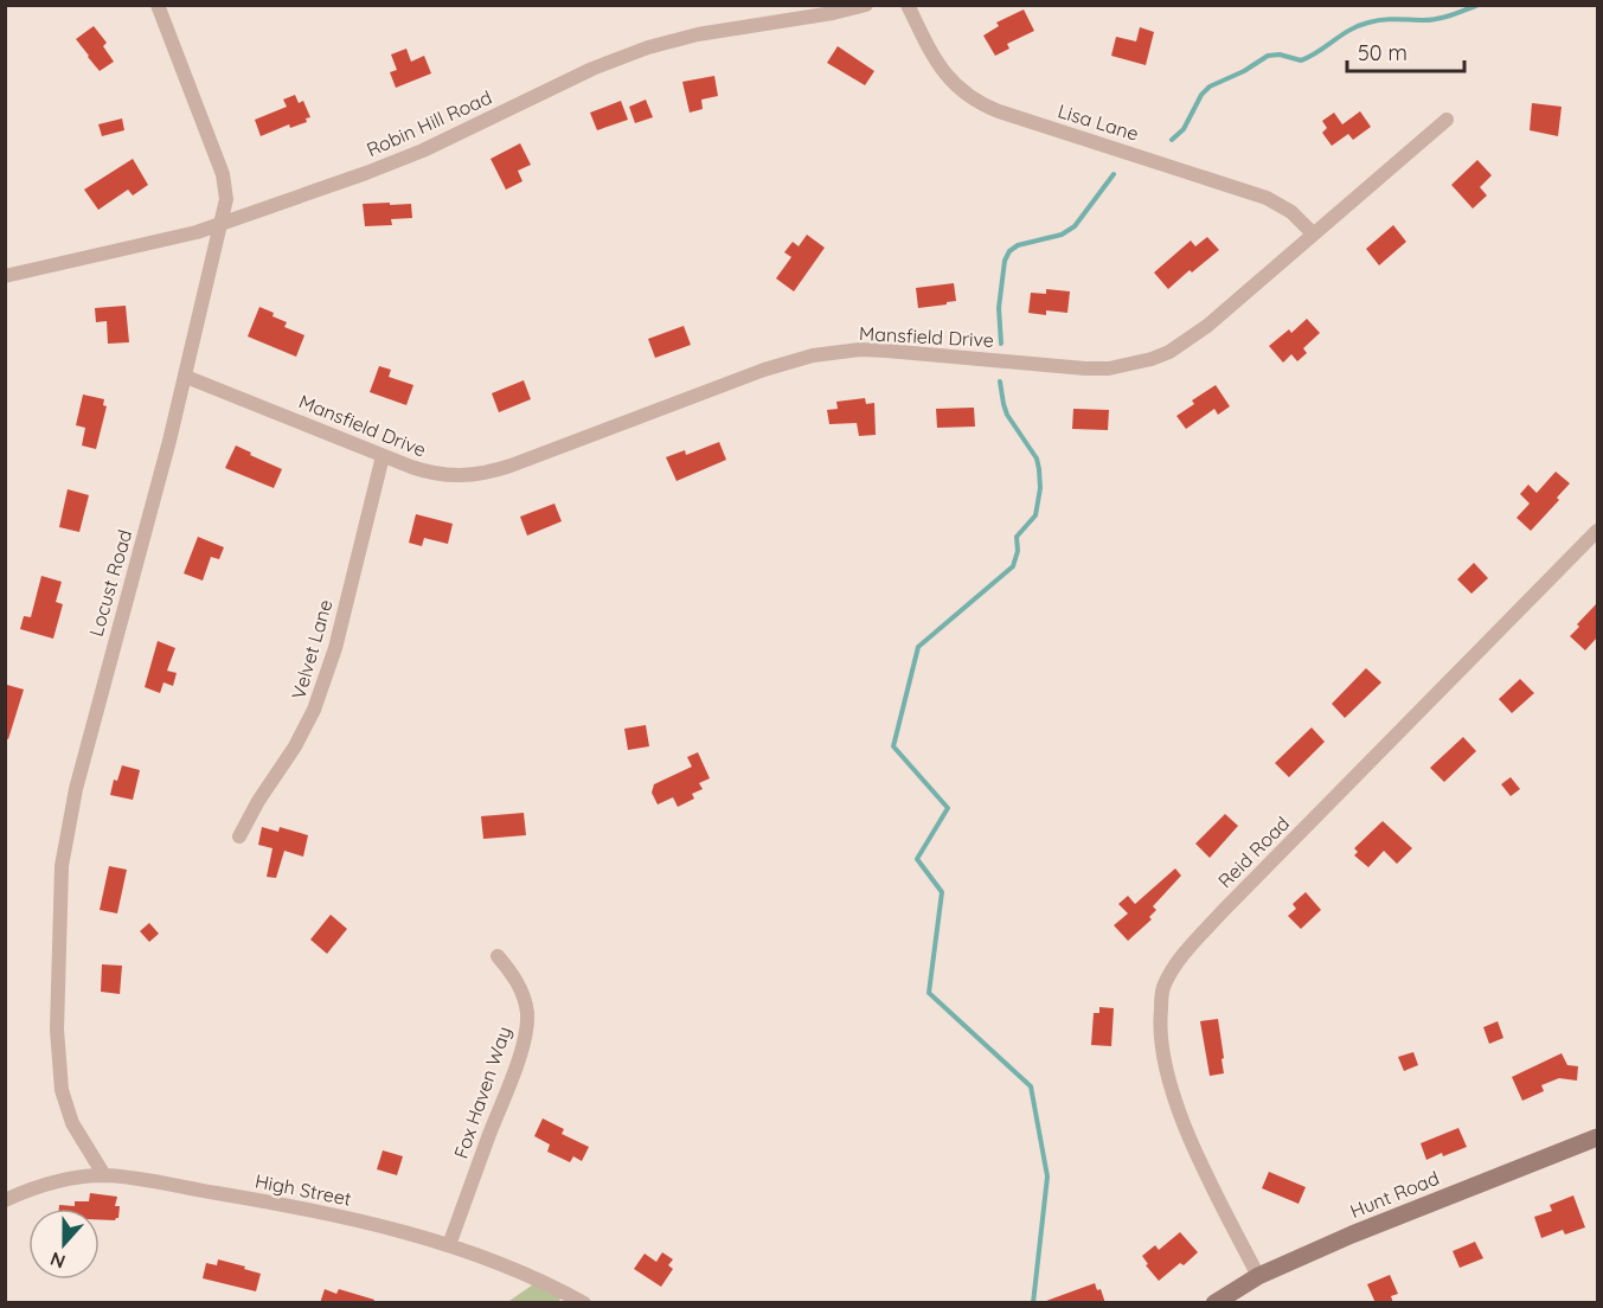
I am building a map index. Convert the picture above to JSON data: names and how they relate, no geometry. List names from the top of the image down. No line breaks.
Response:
{"streets":{"street":["Lisa Lane","Robin Hill Road","Mansfield Drive","Locust Road","Velvet Lane","Reid Road","Fox Haven Way","High Street","Hunt Road"]},"crossings":[["Lisa Lane","Mansfield Drive"],["Robin Hill Road","Locust Road"],["Mansfield Drive","Locust Road"],["Mansfield Drive","Velvet Lane"],["Locust Road","High Street"],["Reid Road","Hunt Road"],["Fox Haven Way","High Street"]],"scale_bar":"50 m","north":"bottom"}
